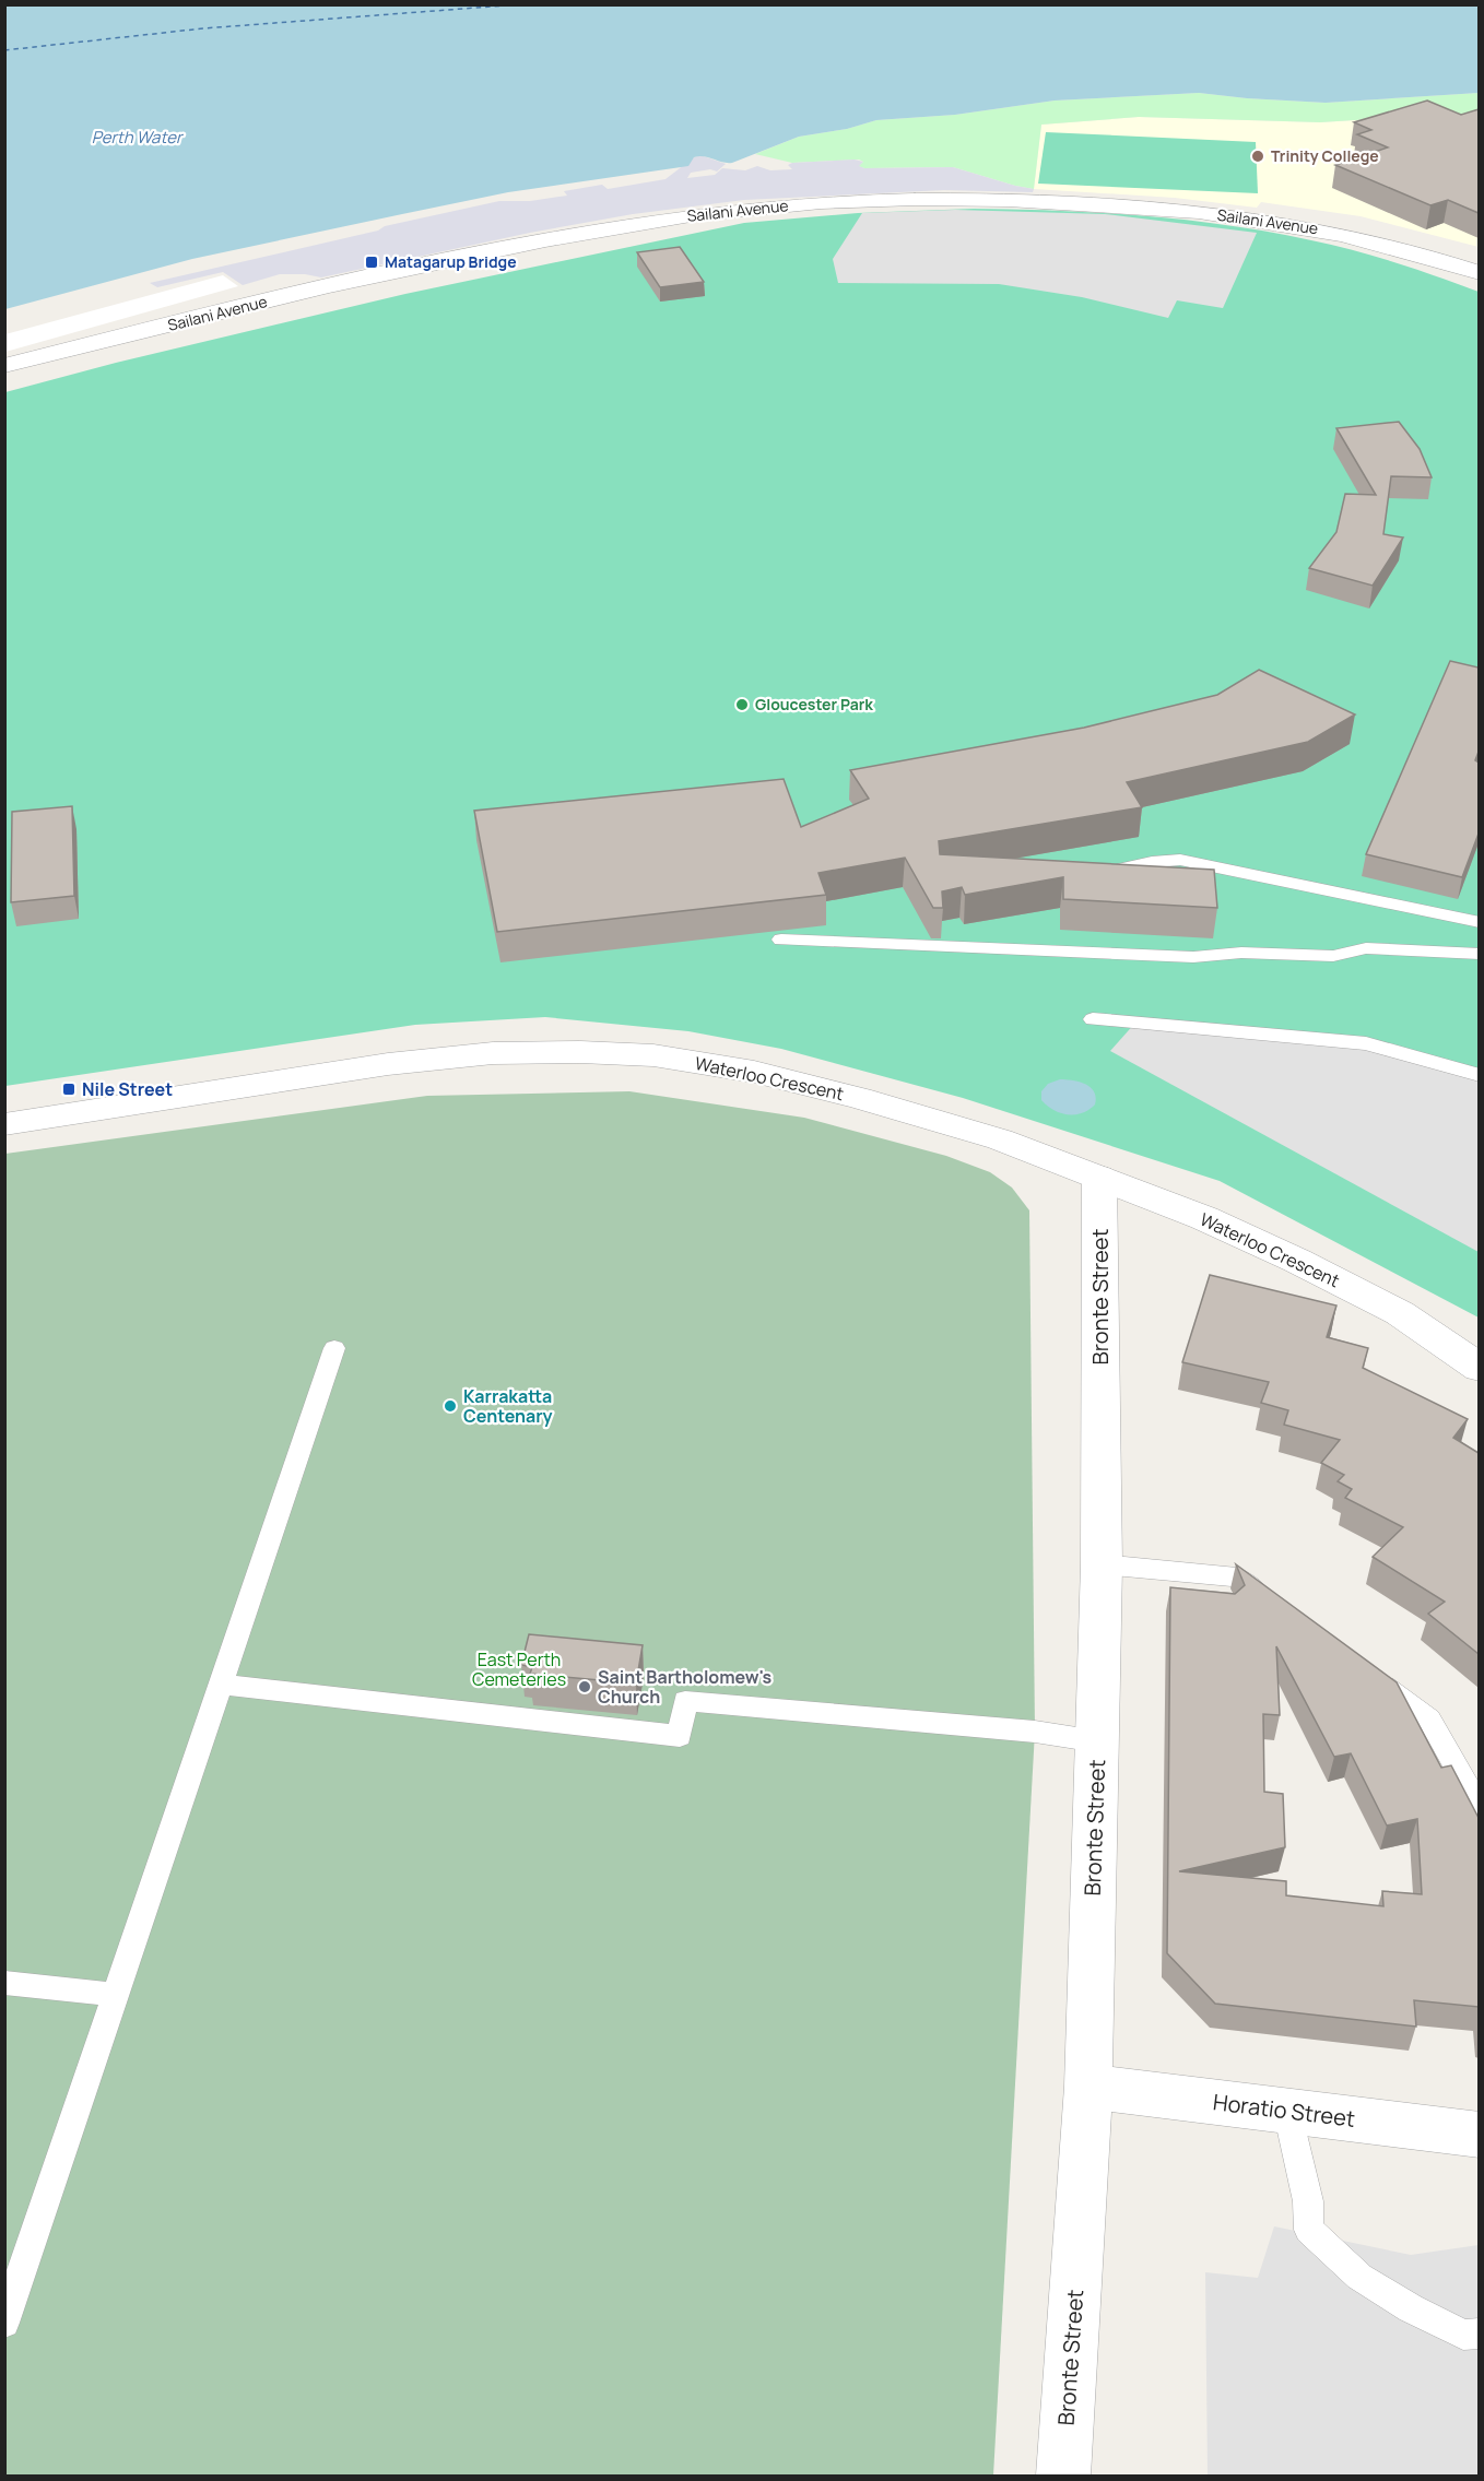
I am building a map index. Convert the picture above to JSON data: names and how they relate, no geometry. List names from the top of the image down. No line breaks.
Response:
{"streets":{"street":["Sailani Avenue","Waterloo Crescent","Bronte Street","Horatio Street"]},"crossings":[["Waterloo Crescent","Bronte Street"],["Bronte Street","Horatio Street"]],"water":["Perth Water"],"parks":["East Perth Cemeteries"],"places":{"other":["Trinity College","Gloucester Park","Karrakatta Centenary","Saint Bartholomew's Church"],"transit":["Matagarup Bridge","Nile Street"]}}
